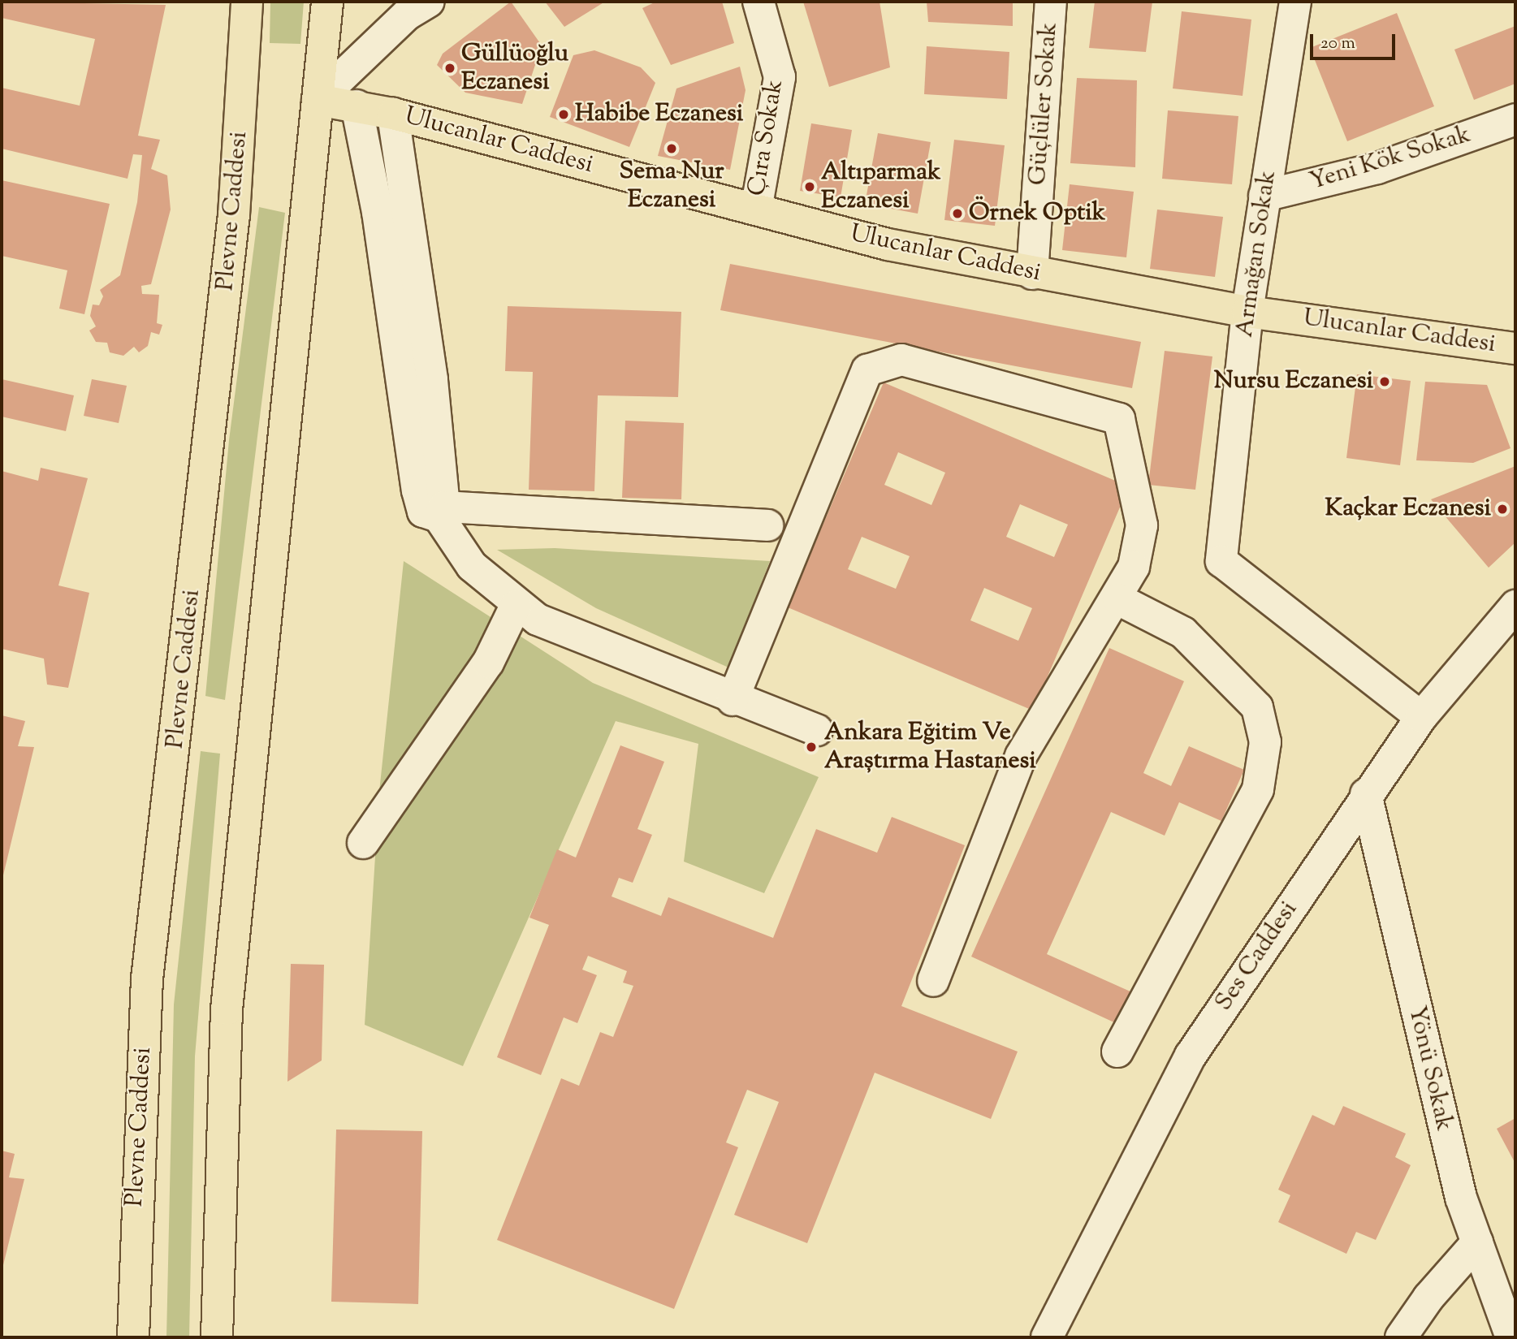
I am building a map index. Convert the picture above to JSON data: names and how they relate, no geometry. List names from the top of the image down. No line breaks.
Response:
{"streets":{"main road":["Ulucanlar Caddesi","Plevne Caddesi"],"street":["Güçlüler Sokak","Çıra Sokak","Yeni Kök Sokak","Armağan Sokak","Ses Caddesi","Yönü Sokak"]},"crossings":[["Güçlüler Sokak","Ulucanlar Caddesi"],["Çıra Sokak","Ulucanlar Caddesi"],["Ulucanlar Caddesi","Armağan Sokak"],["Yeni Kök Sokak","Armağan Sokak"],["Armağan Sokak","Ses Caddesi"],["Ses Caddesi","Yönü Sokak"]],"places":["Güllüoğlu Eczanesi","Habibe Eczanesi","Sema Nur Eczanesi","Altıparmak Eczanesi","Örnek Optik","Nursu Eczanesi","Kaçkar Eczanesi","Ankara Eğitim Ve Araştırma Hastanesi"],"scale_bar":"20 m"}
